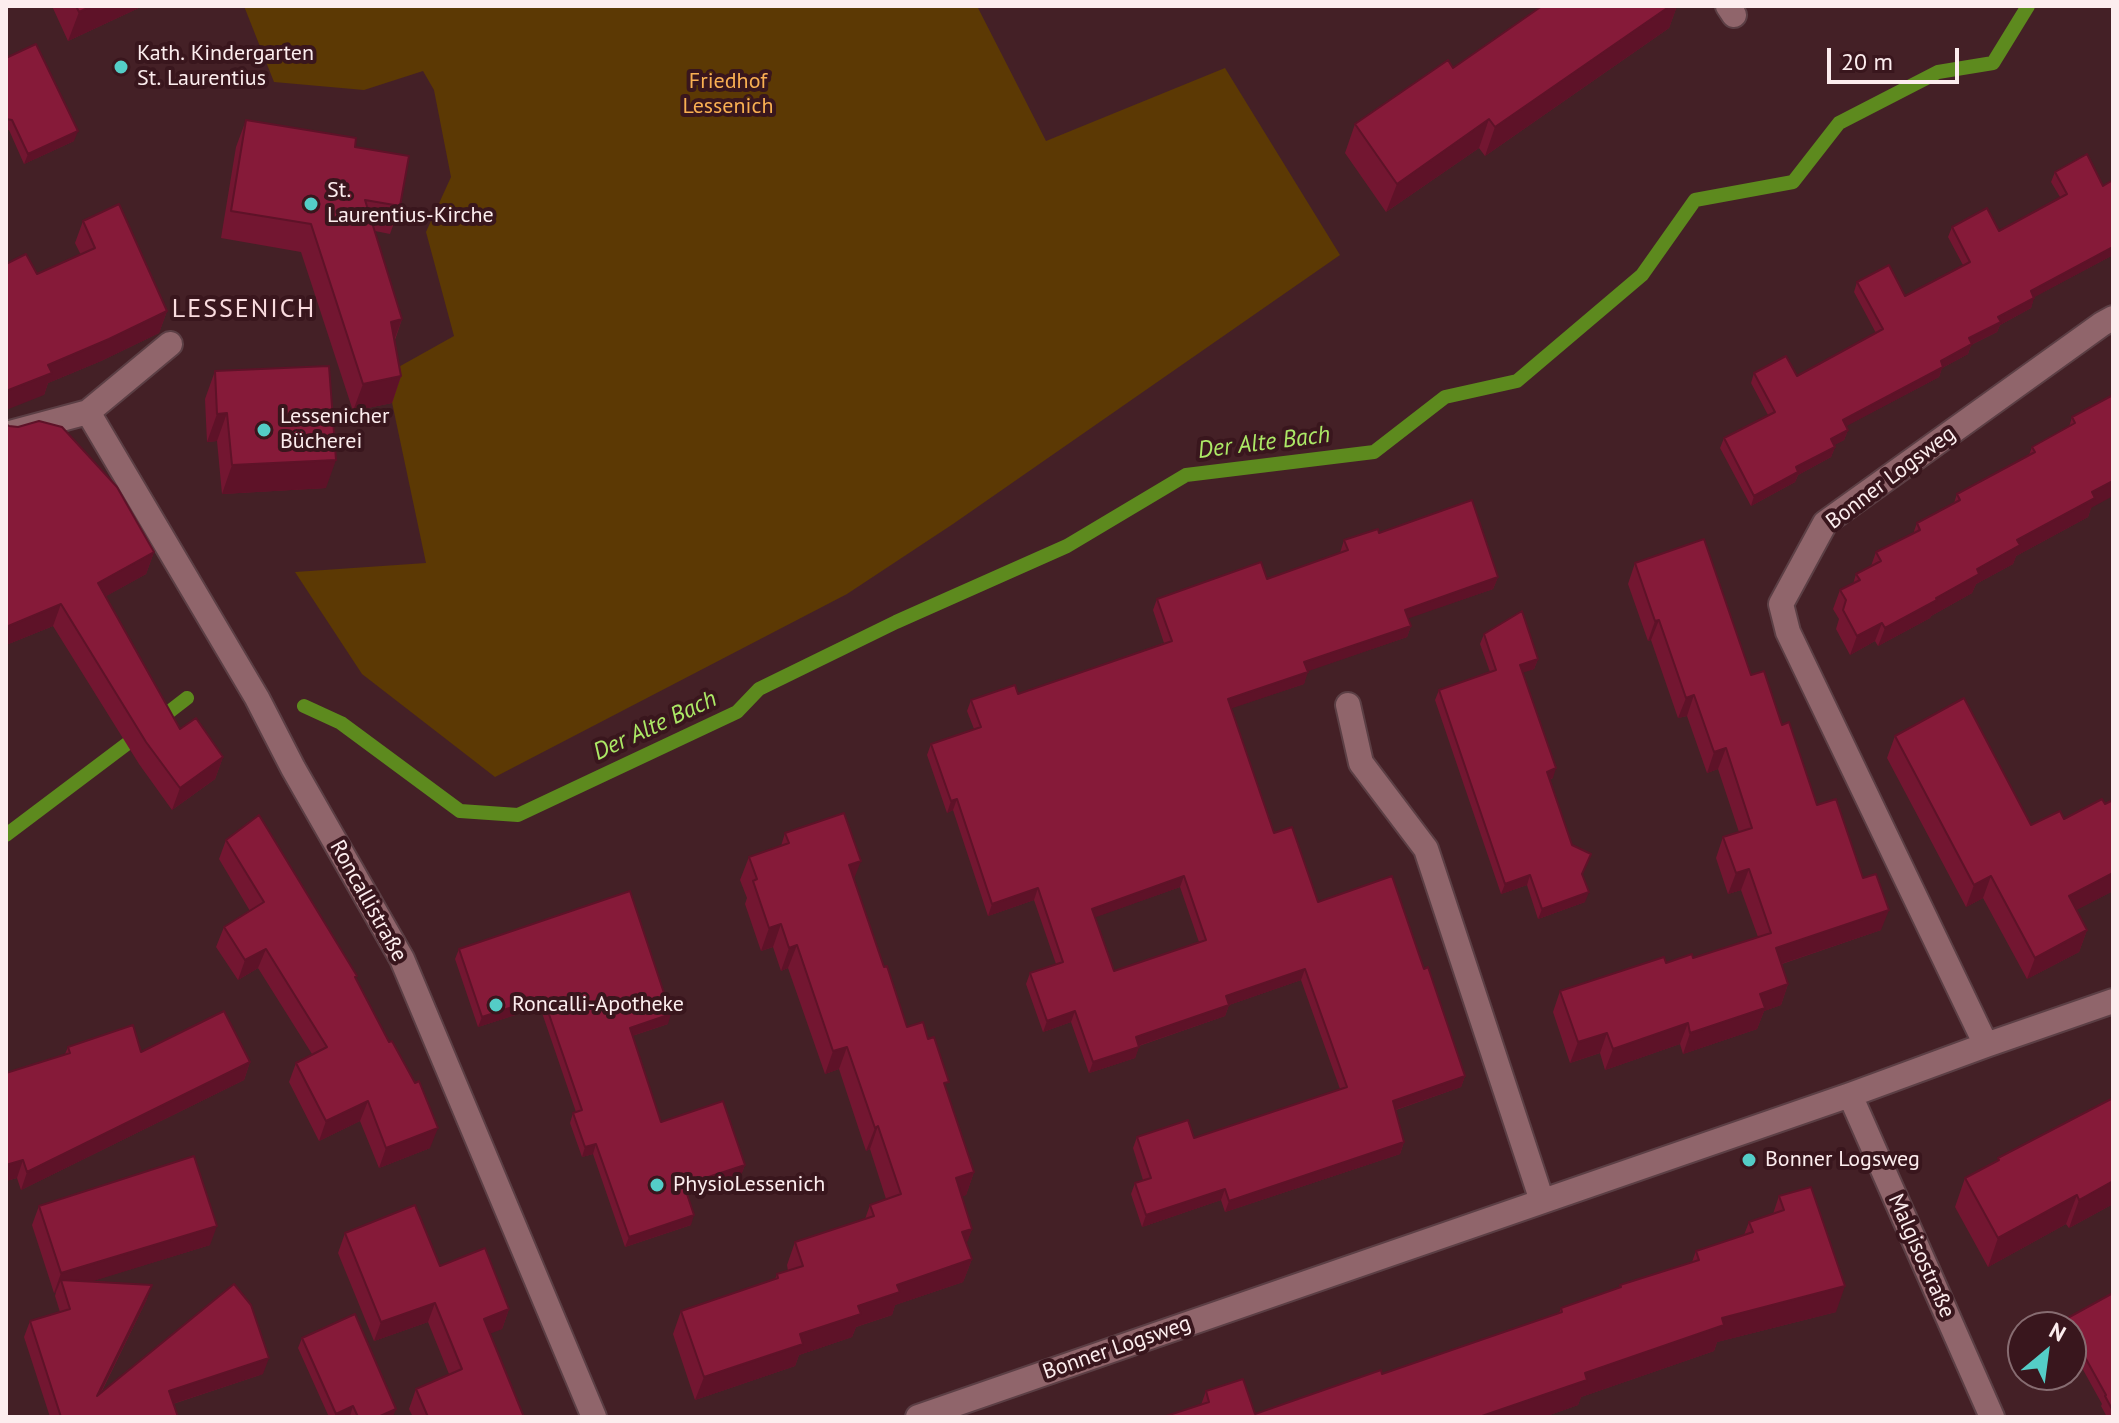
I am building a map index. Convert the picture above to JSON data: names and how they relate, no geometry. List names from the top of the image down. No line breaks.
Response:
{"streets":{"street":["Bonner Logsweg","Roncallistraße","Malgisostraße"]},"crossings":[["Bonner Logsweg","Malgisostraße"]],"districts":["LESSENICH"],"water":["Der Alte Bach"],"parks":["Friedhof Lessenich"],"places":["Kath. Kindergarten St. Laurentius","St. Laurentius-Kirche","Lessenicher Bücherei","Roncalli-Apotheke","Bonner Logsweg","PhysioLessenich"],"scale_bar":"20 m","north":"top right"}
